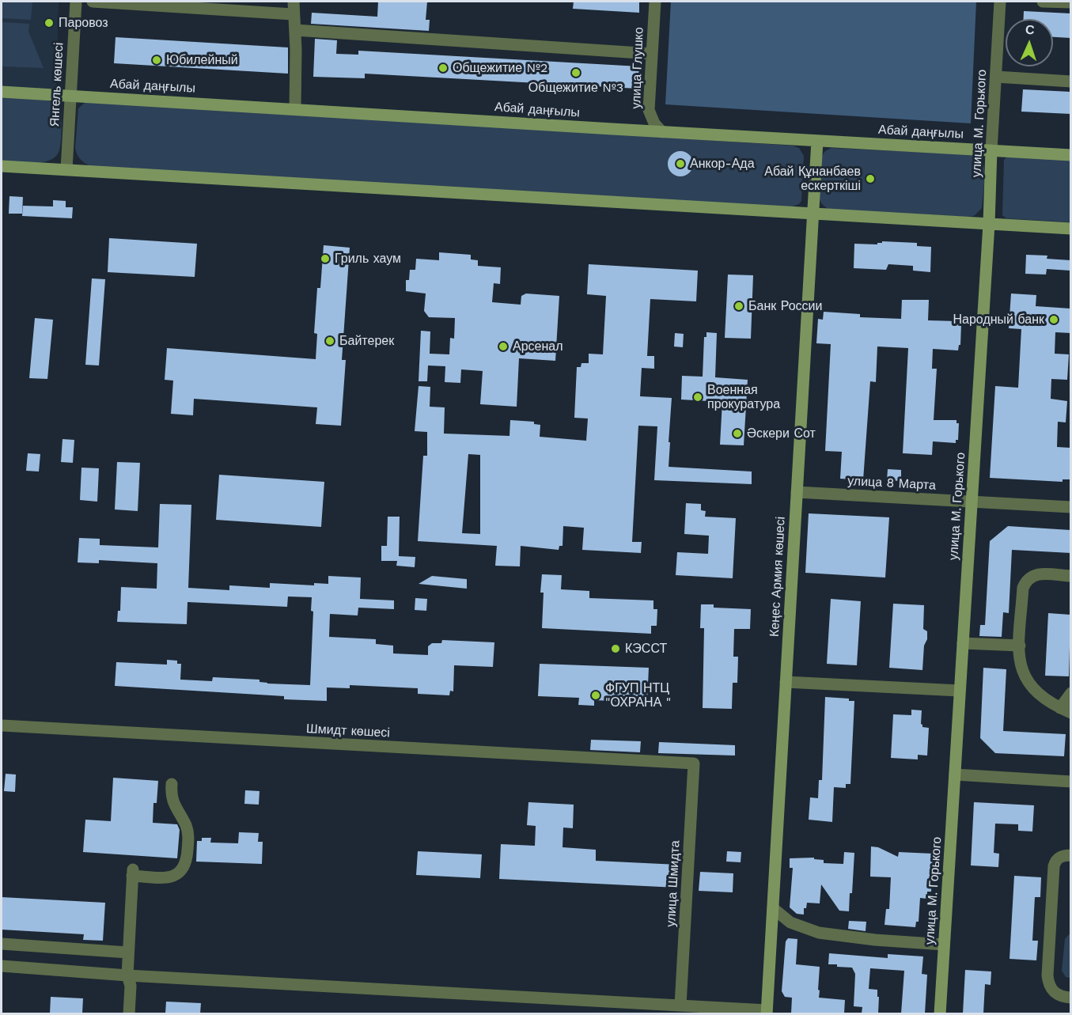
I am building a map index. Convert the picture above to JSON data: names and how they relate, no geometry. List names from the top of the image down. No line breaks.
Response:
{"streets":{"main road":["Абай даңғылы","улица М. Горького","Кеңес Армия көшесі"],"street":["улица Глушко","Янгель көшесі","улица 8 Марта","Шмидт көшесі","улица Шмидта"]},"crossings":[["улица Глушко","Абай даңғылы"],["Янгель көшесі","Абай даңғылы"],["Абай даңғылы","улица М. Горького"],["Абай даңғылы","Кеңес Армия көшесі"],["улица М. Горького","улица 8 Марта"],["улица 8 Марта","Кеңес Армия көшесі"],["Шмидт көшесі","улица Шмидта"]],"places":["Паровоз","Юбилейный","Общежитие №2","Общежитие №3","Анкор-Ада","Абай Құнанбаев ескерткіші","Гриль хаум","Банк России","Народный банк","Байтерек","Арсенал","Военная прокуратура","Әскери Сот","КЭССТ","ФГУП НТЦ \"ОХРАНА \""],"north":"top"}
